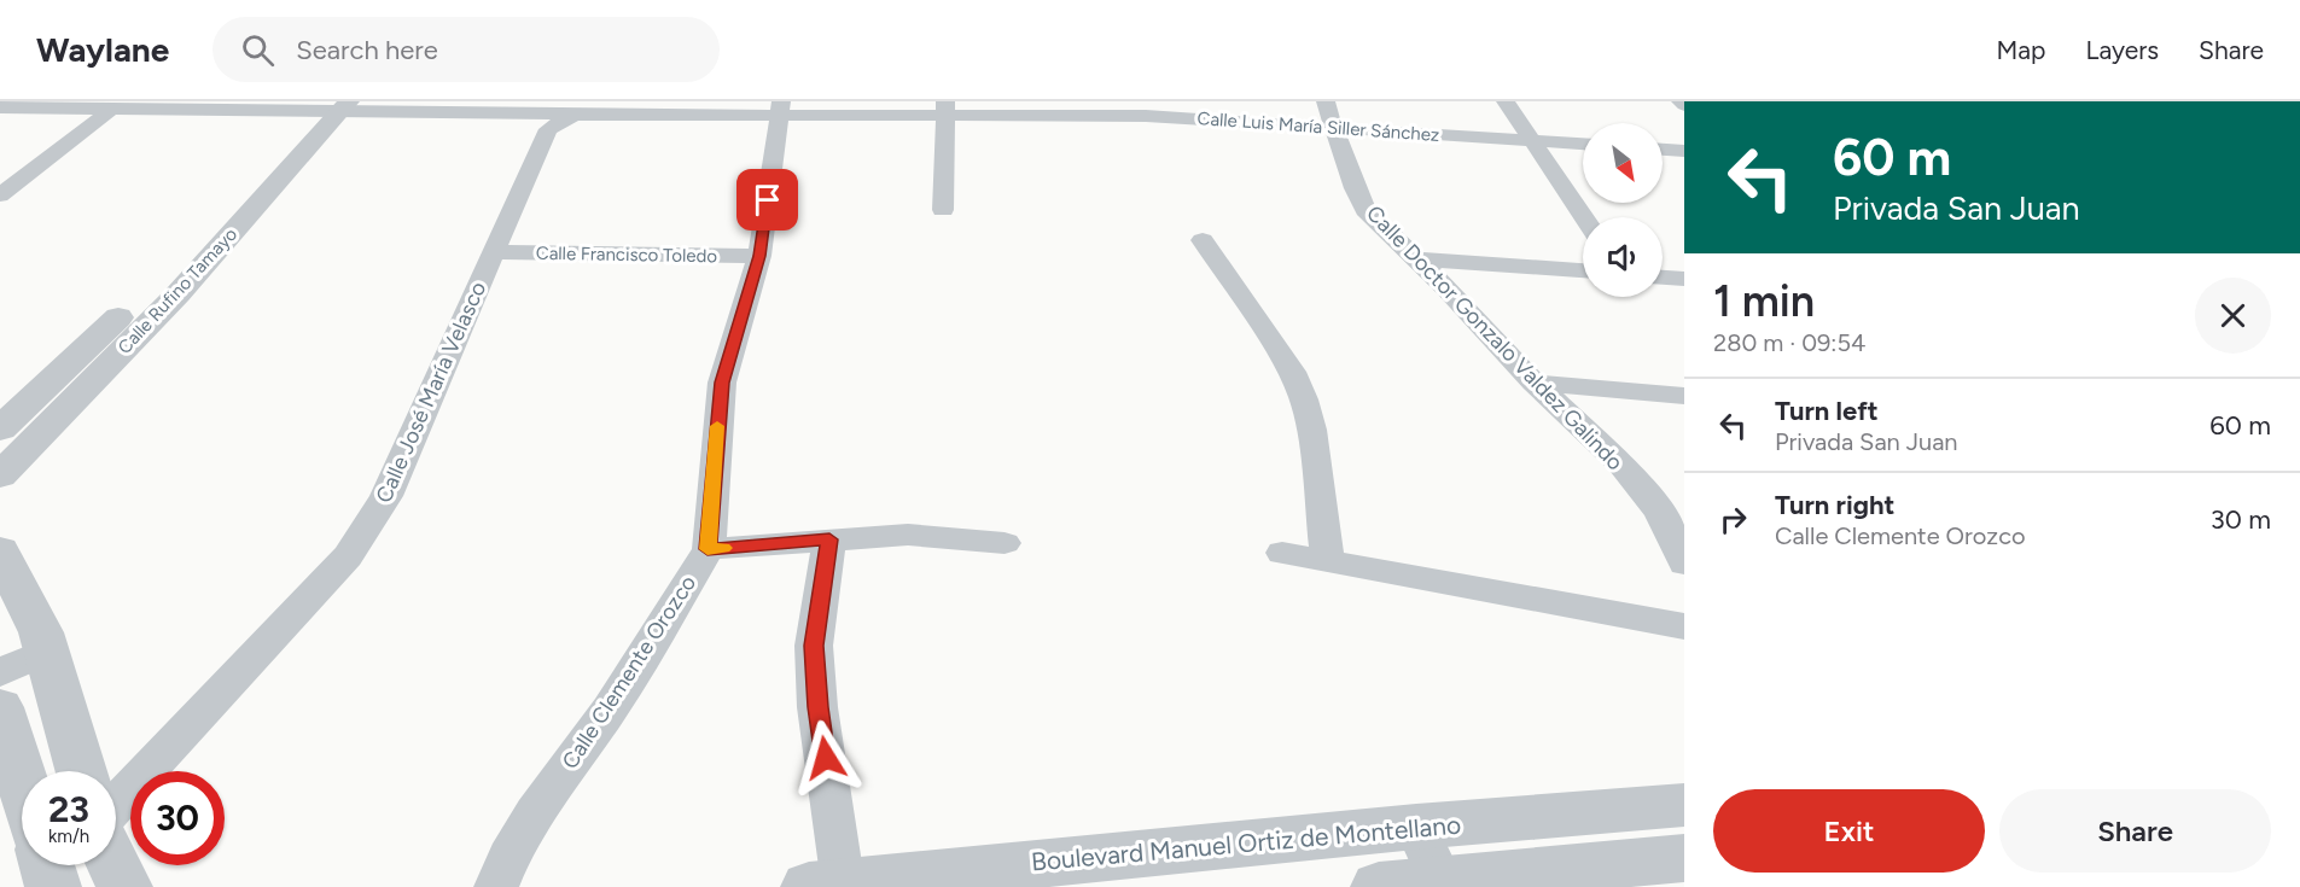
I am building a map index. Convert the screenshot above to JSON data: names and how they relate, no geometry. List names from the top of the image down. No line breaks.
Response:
{"streets":{"street":["Calle Luis María Siller Sánchez","Calle Francisco Toledo","Calle Rufino Tamayo","Calle Doctor Gonzalo Valdez Galindo","Calle José María Velasco","Calle Clemente Orozco","Boulevard Manuel Ortiz de Montellano"]},"crossings":[["Calle Luis María Siller Sánchez","Calle Rufino Tamayo"],["Calle Luis María Siller Sánchez","Calle Doctor Gonzalo Valdez Galindo"],["Calle Luis María Siller Sánchez","Calle José María Velasco"],["Calle Luis María Siller Sánchez","Calle Clemente Orozco"],["Calle Francisco Toledo","Calle José María Velasco"],["Calle Francisco Toledo","Calle Clemente Orozco"]],"north":"bottom right","page":{"header":"Waylane","search":"Search here","nav":["Map","Layers","Share"],"turn":["60 m","Privada San Juan"],"heading":["1 min","280 m · 09:54"],"list":[{"name":"Turn left","note":"Privada San Juan","value":"60 m"},{"name":"Turn right","note":"Calle Clemente Orozco","value":"30 m"}],"speed":"23 km/h","limit":"30","buttons":["Exit","Share"]}}
